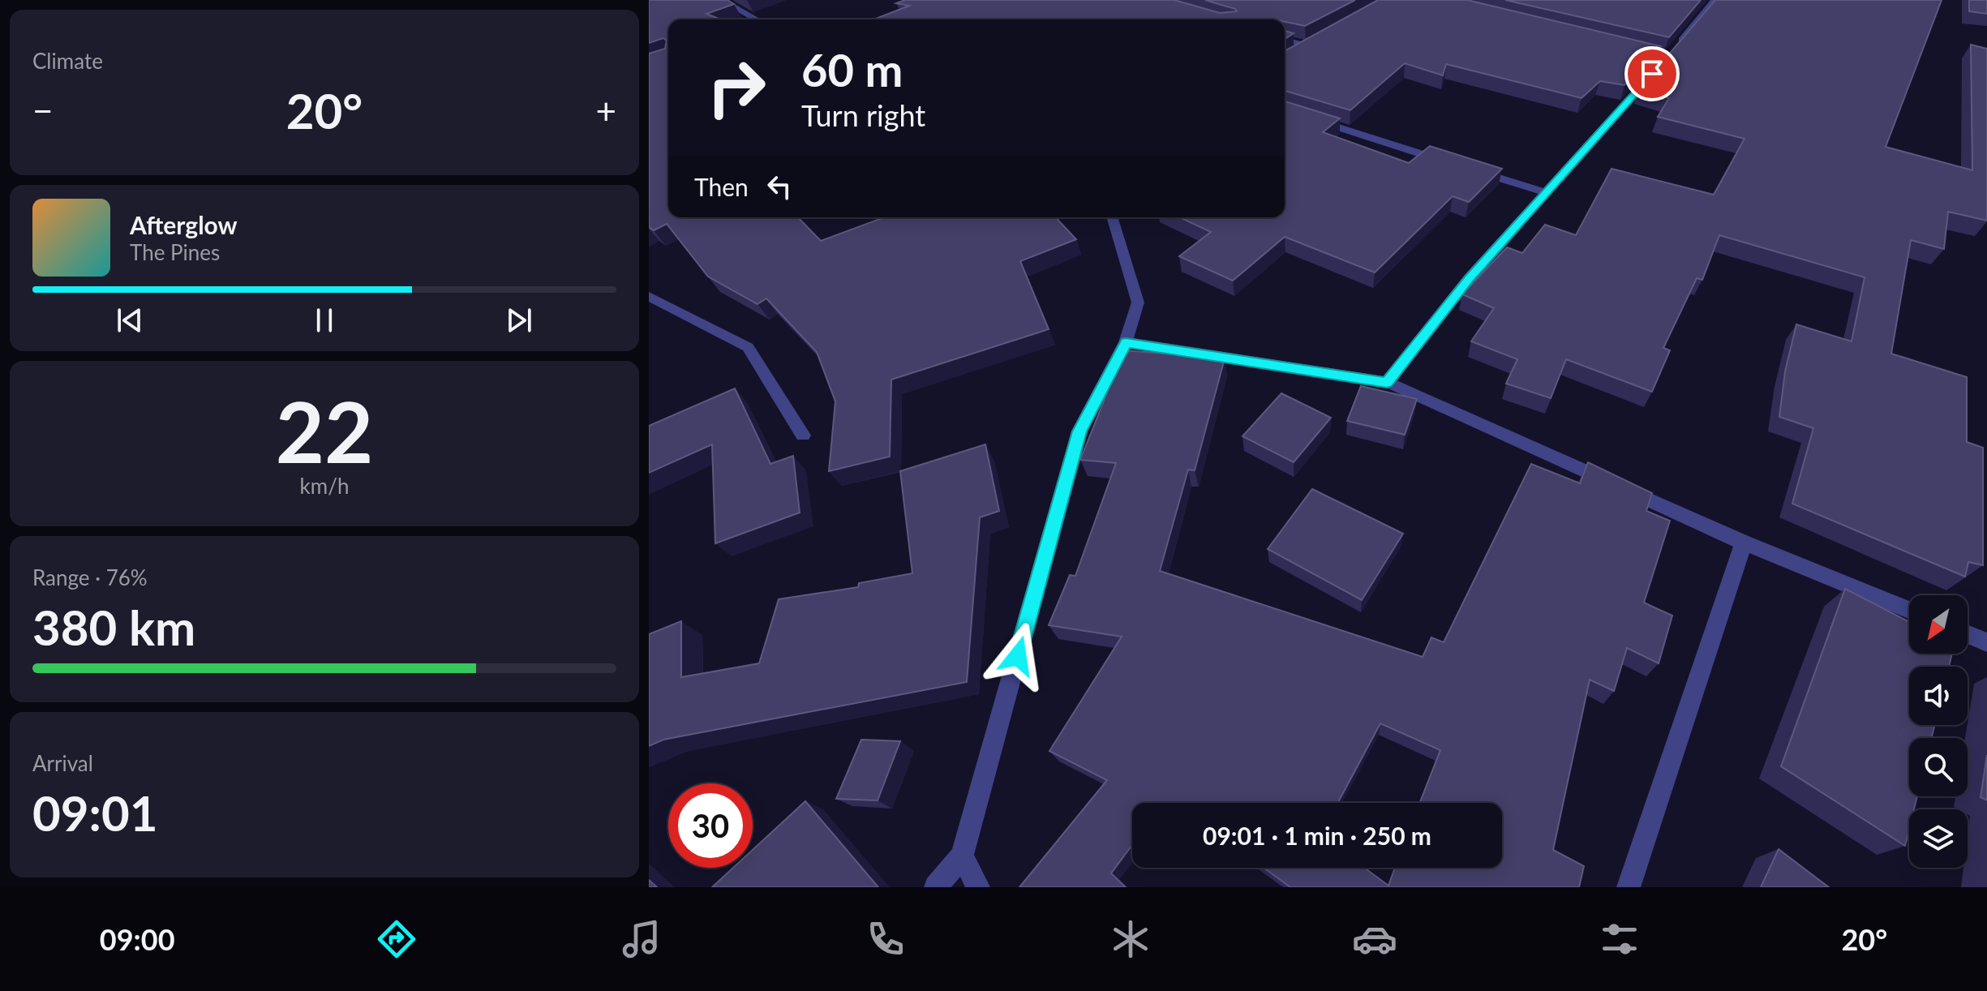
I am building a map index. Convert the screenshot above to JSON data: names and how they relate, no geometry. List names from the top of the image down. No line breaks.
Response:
{"north":"bottom left","page":{"tile":["Climate",["22","km/h"],["Range · 76%","380 km"],["Arrival","09:01"]],"turn":["60 m","Turn right"],"heat":["−","20°","+"],"then":"Then","song":["Afterglow","The Pines"],"limit":"30","trip":"09:01 · 1 min · 250 m","tabs":["09:00","20°"]}}
